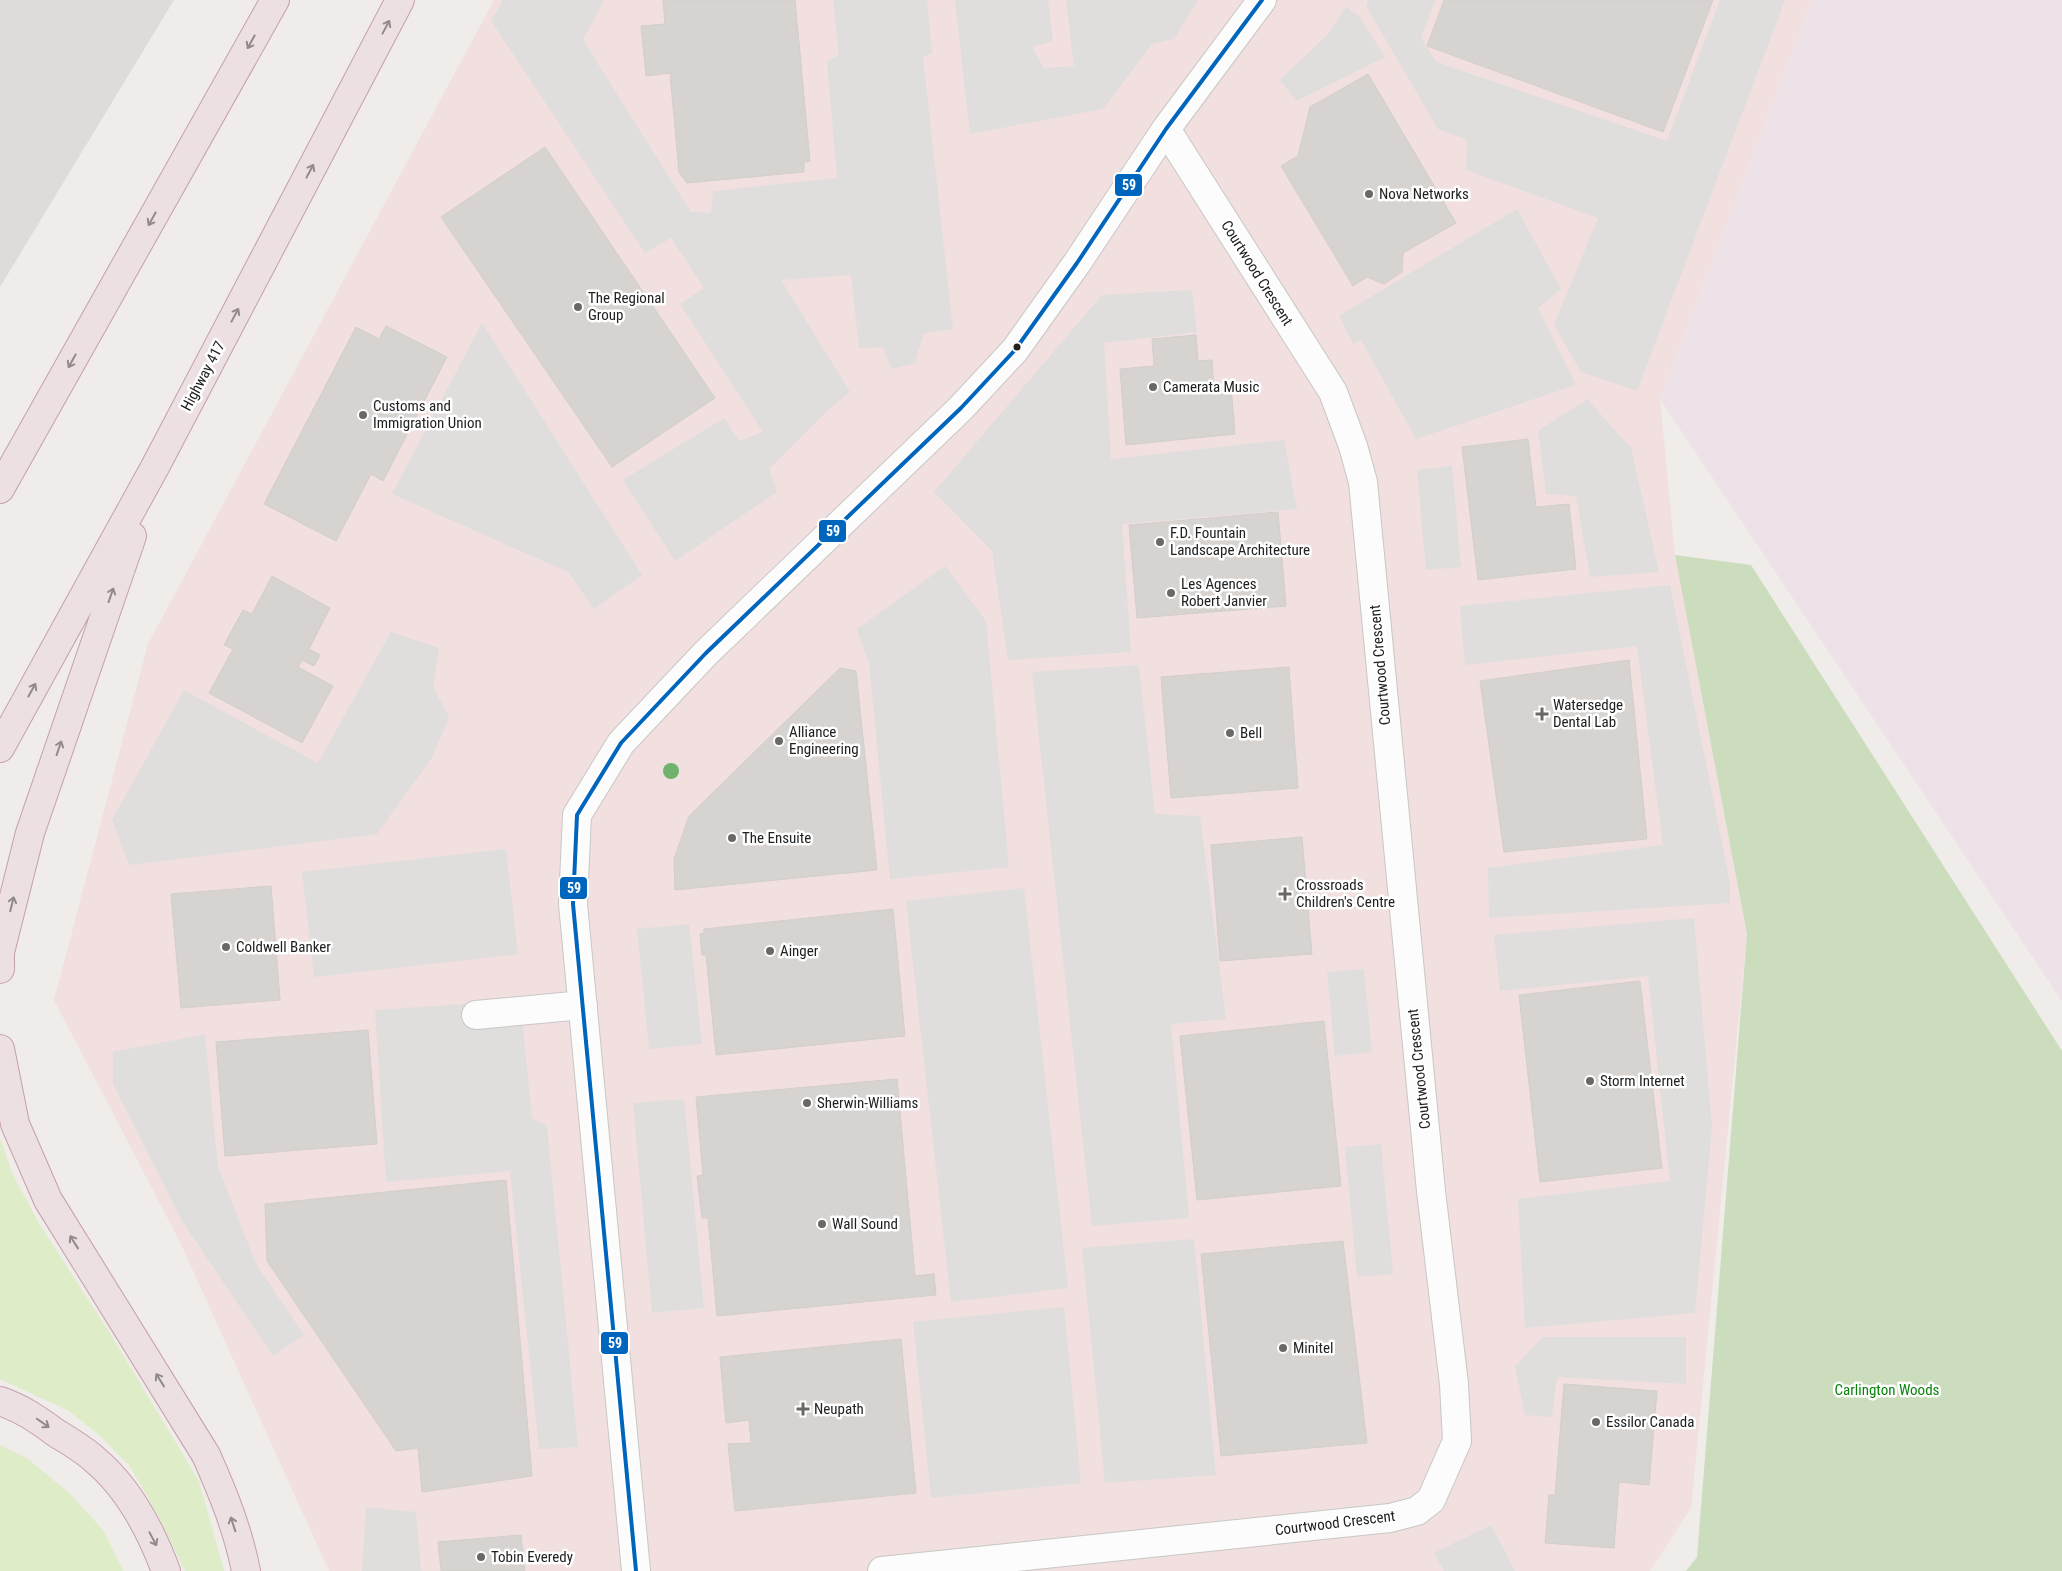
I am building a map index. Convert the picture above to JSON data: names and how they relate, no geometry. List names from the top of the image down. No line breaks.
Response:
{"streets":{"highway":["Highway 417"],"street":["Courtwood Crescent"]},"parks":["Carlington Woods"],"places":{"other":["Nova Networks","The Regional Group","Camerata Music","Customs and Immigration Union","F.D. Fountain Landscape Architecture","Les Agences Robert Janvier","Bell","Alliance Engineering","The Ensuite","Coldwell Banker","Ainger","Storm Internet","Sherwin-Williams","Wall Sound","Minitel","Essilor Canada","Tobin Everedy"],"health":["Watersedge Dental Lab","Crossroads Children's Centre","Neupath"]},"lines":["transit line 59"]}
